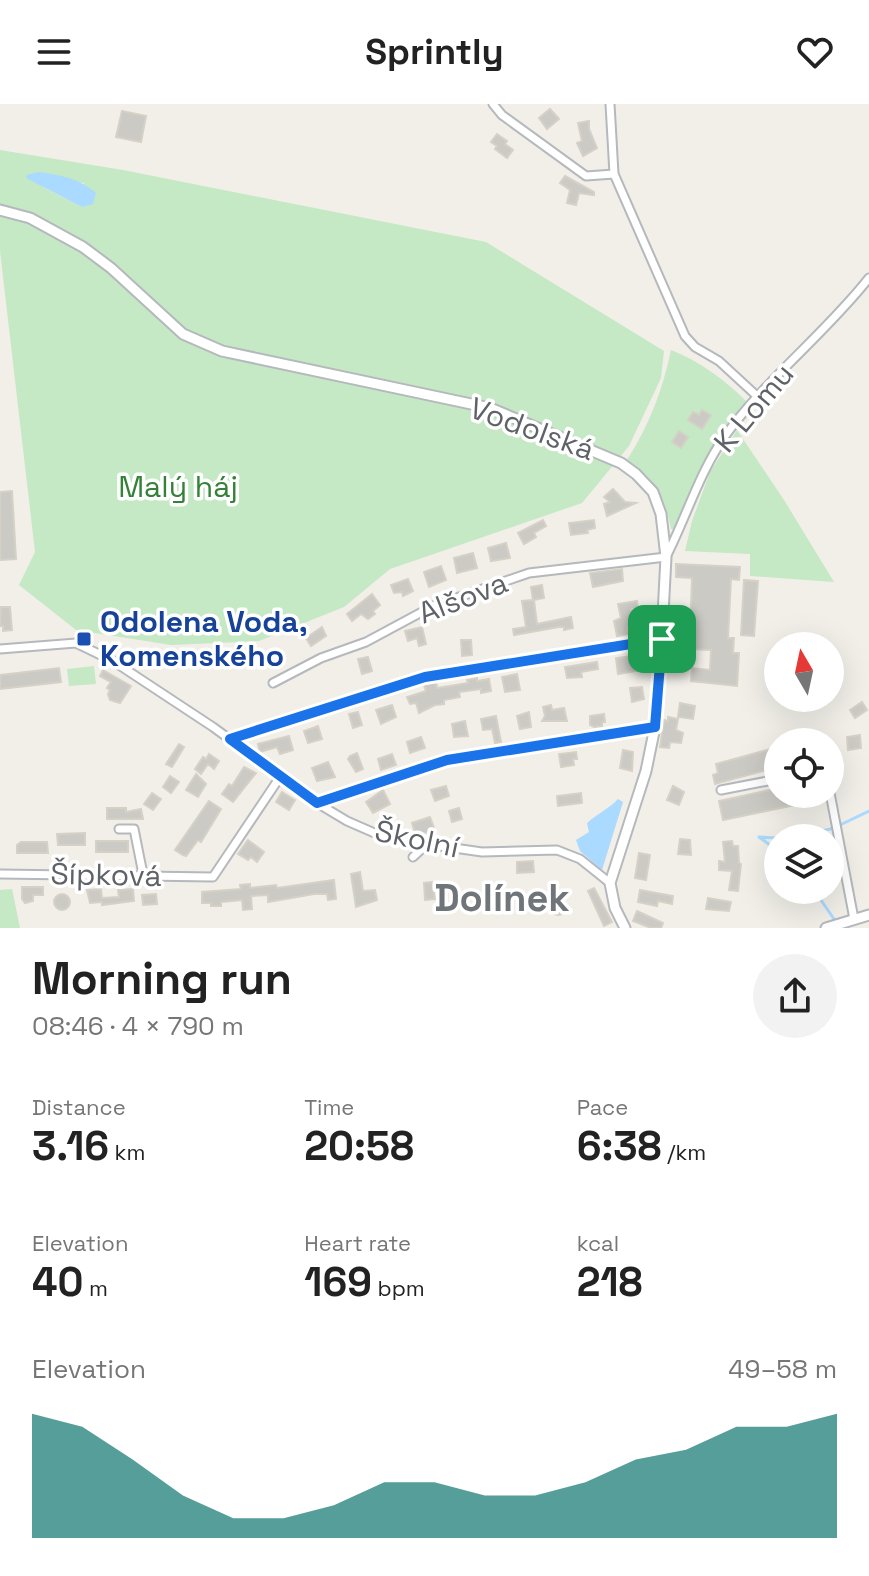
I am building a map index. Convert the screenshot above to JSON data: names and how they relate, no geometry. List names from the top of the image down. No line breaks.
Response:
{"streets":{"street":["K Lomu","Vodolská","Alšova","Školní","Šípková"]},"crossings":[["K Lomu","Vodolská"],["K Lomu","Alšova"],["Vodolská","Alšova"],["Vodolská","Školní"],["Školní","Šípková"]],"districts":["Dolínek"],"parks":["Malý háj"],"places":{"transit":["Odolena Voda, Komenského"]},"north":"top","page":{"header":"Sprintly","heading":["Morning run","08:46 · 4 × 790 m"],"stats":[["Distance","3.16 km"],["Time","20:58"],["Pace","6:38 /km"],["Elevation","40 m"],["Heart rate","169 bpm"],["kcal","218"]],"chart":["Elevation","49–58 m"]}}
